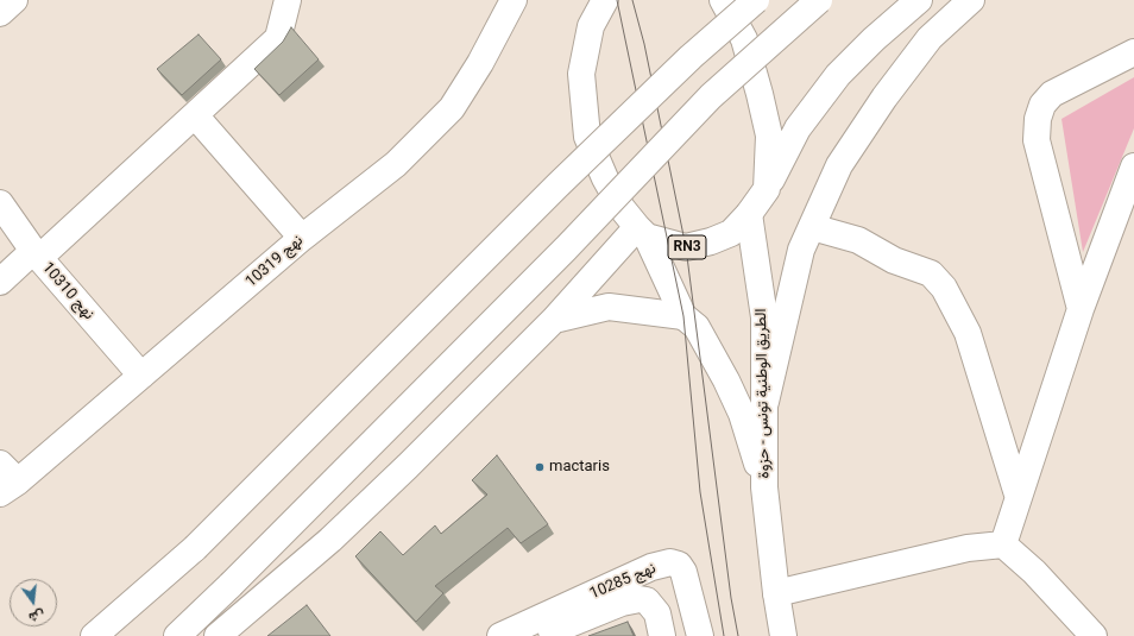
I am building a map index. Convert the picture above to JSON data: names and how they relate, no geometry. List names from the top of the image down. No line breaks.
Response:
{"streets":{"main road":["RN3","نهج 10319","نهج 10310","الطريق الوطنية تونس - حزوة","نهج 10285"]},"crossings":[["RN3","الطريق الوطنية تونس - حزوة"],["نهج 10319","نهج 10310"]],"places":["mactaris"],"north":"bottom"}
